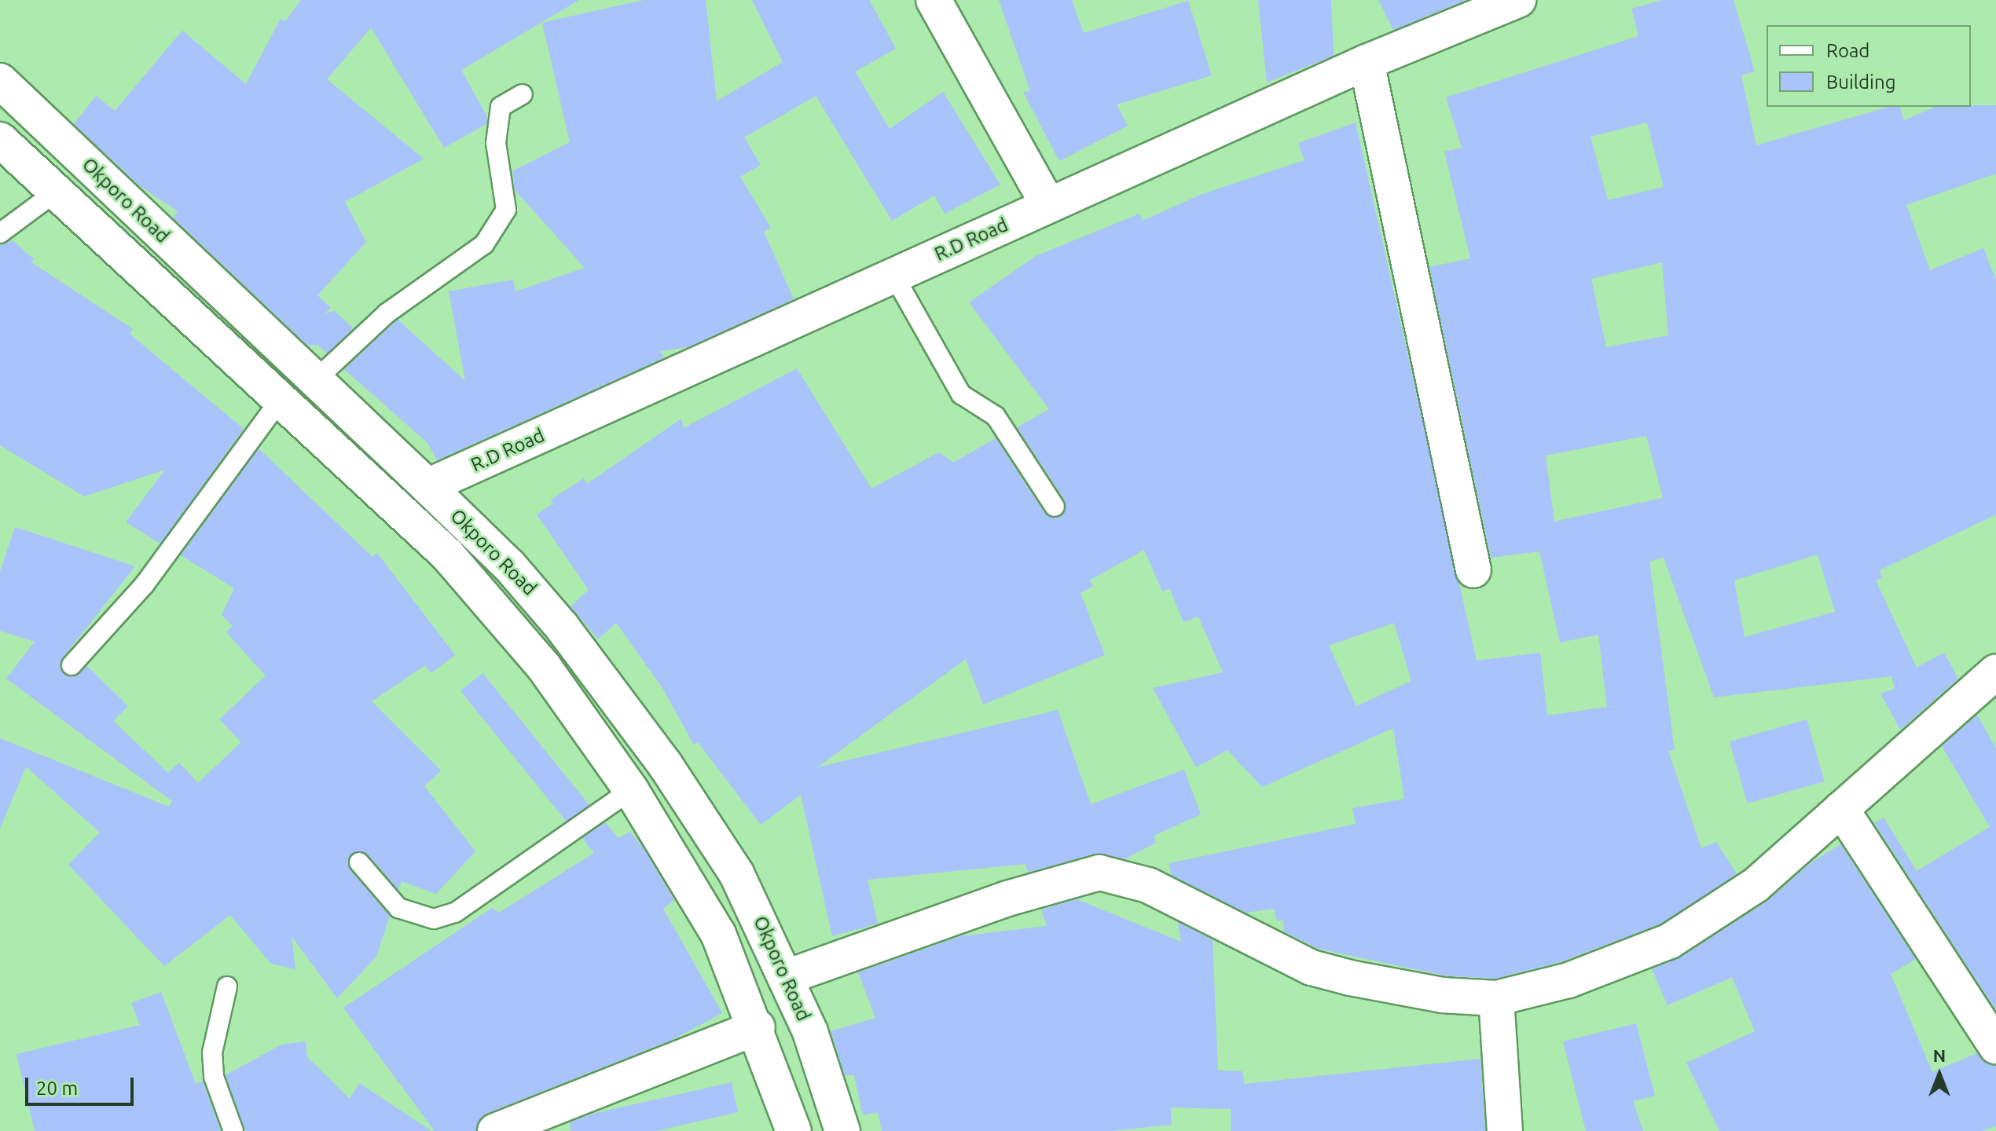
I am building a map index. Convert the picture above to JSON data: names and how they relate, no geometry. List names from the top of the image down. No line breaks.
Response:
{"streets":{"street":["Okporo Road","R.D Road"]},"crossings":[["Okporo Road","R.D Road"]],"legend":["Road","Building"],"scale_bar":"20 m","north":"top"}
